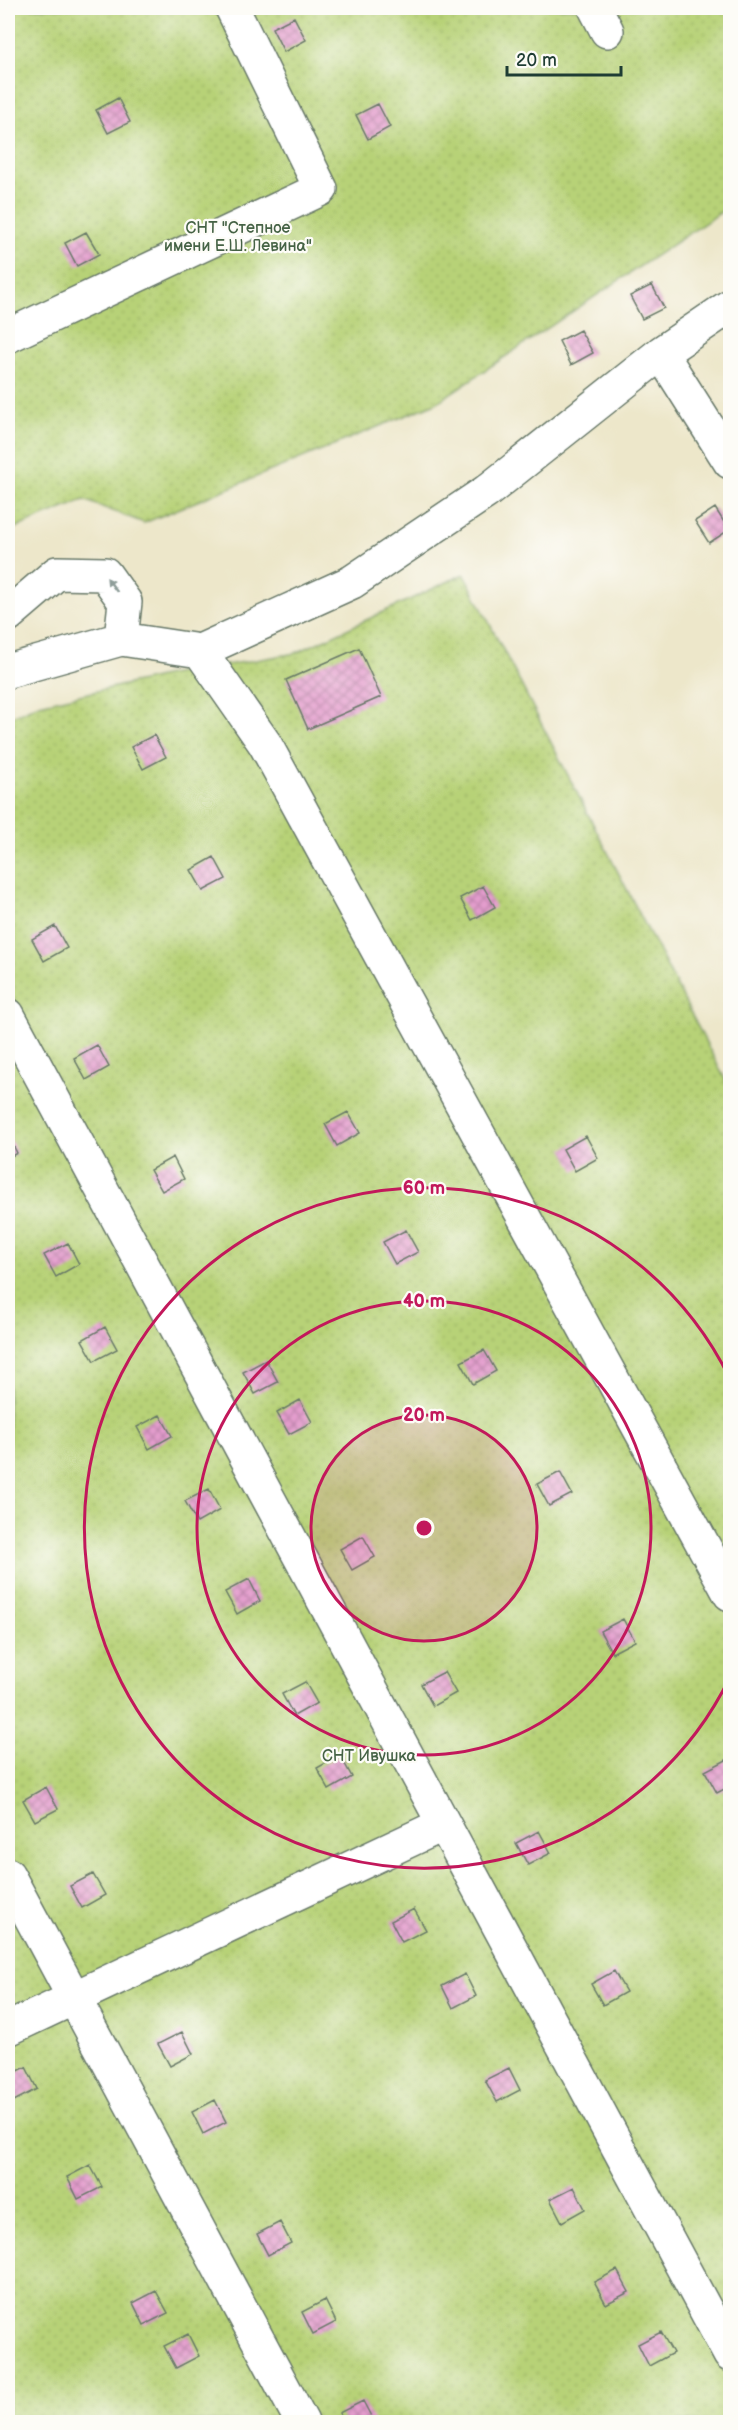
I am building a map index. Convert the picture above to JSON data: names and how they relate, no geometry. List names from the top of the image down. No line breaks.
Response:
{"parks":["СНТ \"Степное имени Е.Ш. Левина\"","СНТ Ивушка"],"scale_bar":"20 m","rings":["60 m","40 m","20 m"]}
